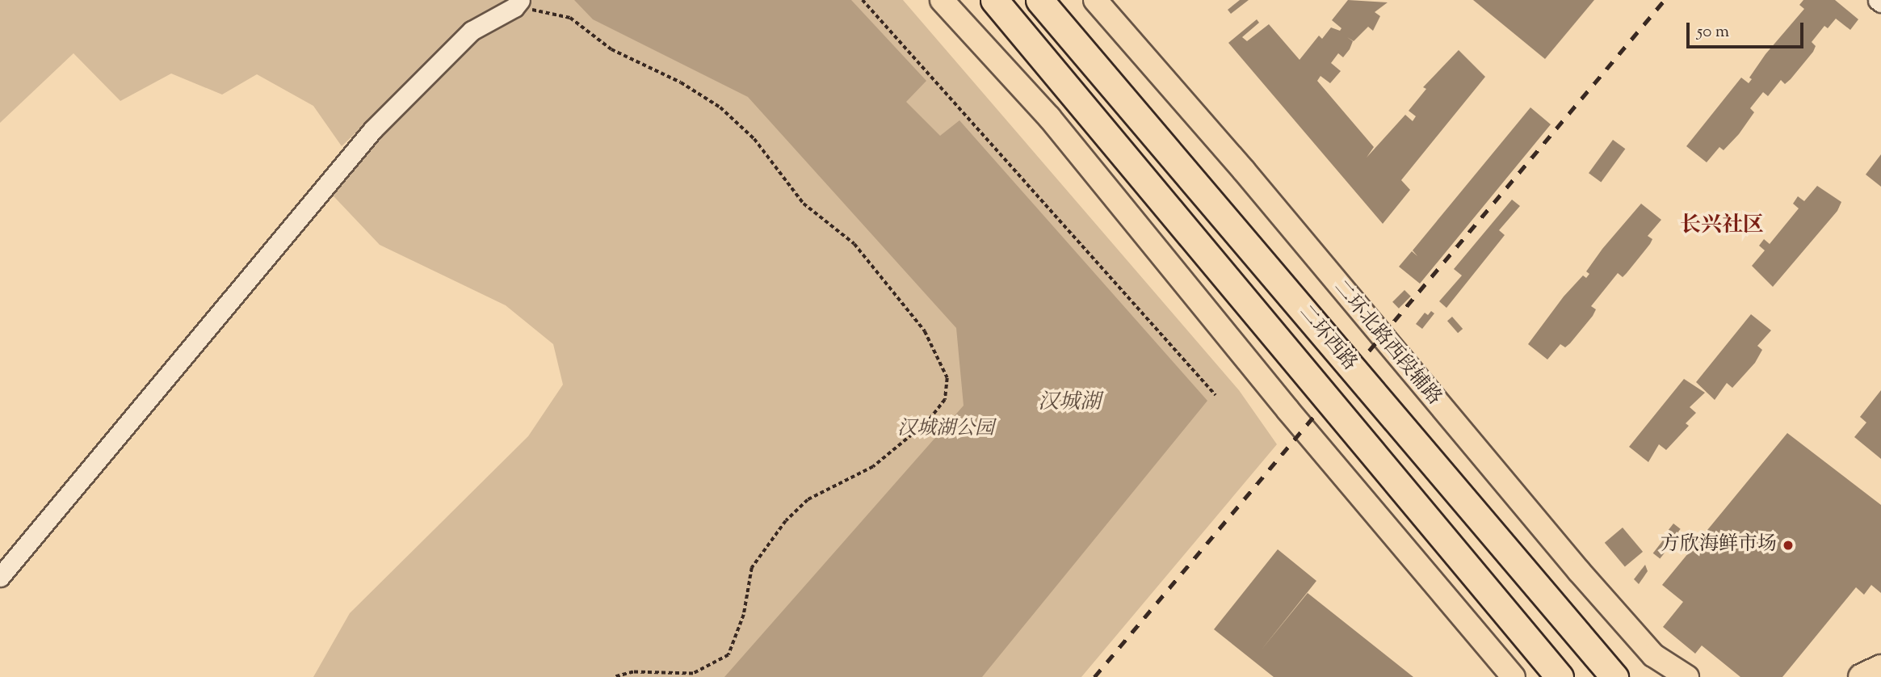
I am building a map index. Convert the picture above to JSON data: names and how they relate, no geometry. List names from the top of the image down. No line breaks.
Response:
{"streets":{"highway":["二环西路"],"main road":["二环北路西段辅路"]},"districts":["长兴社区"],"water":["汉城湖"],"parks":["汉城湖公园"],"places":["方欣海鲜市场"],"scale_bar":"50 m"}
